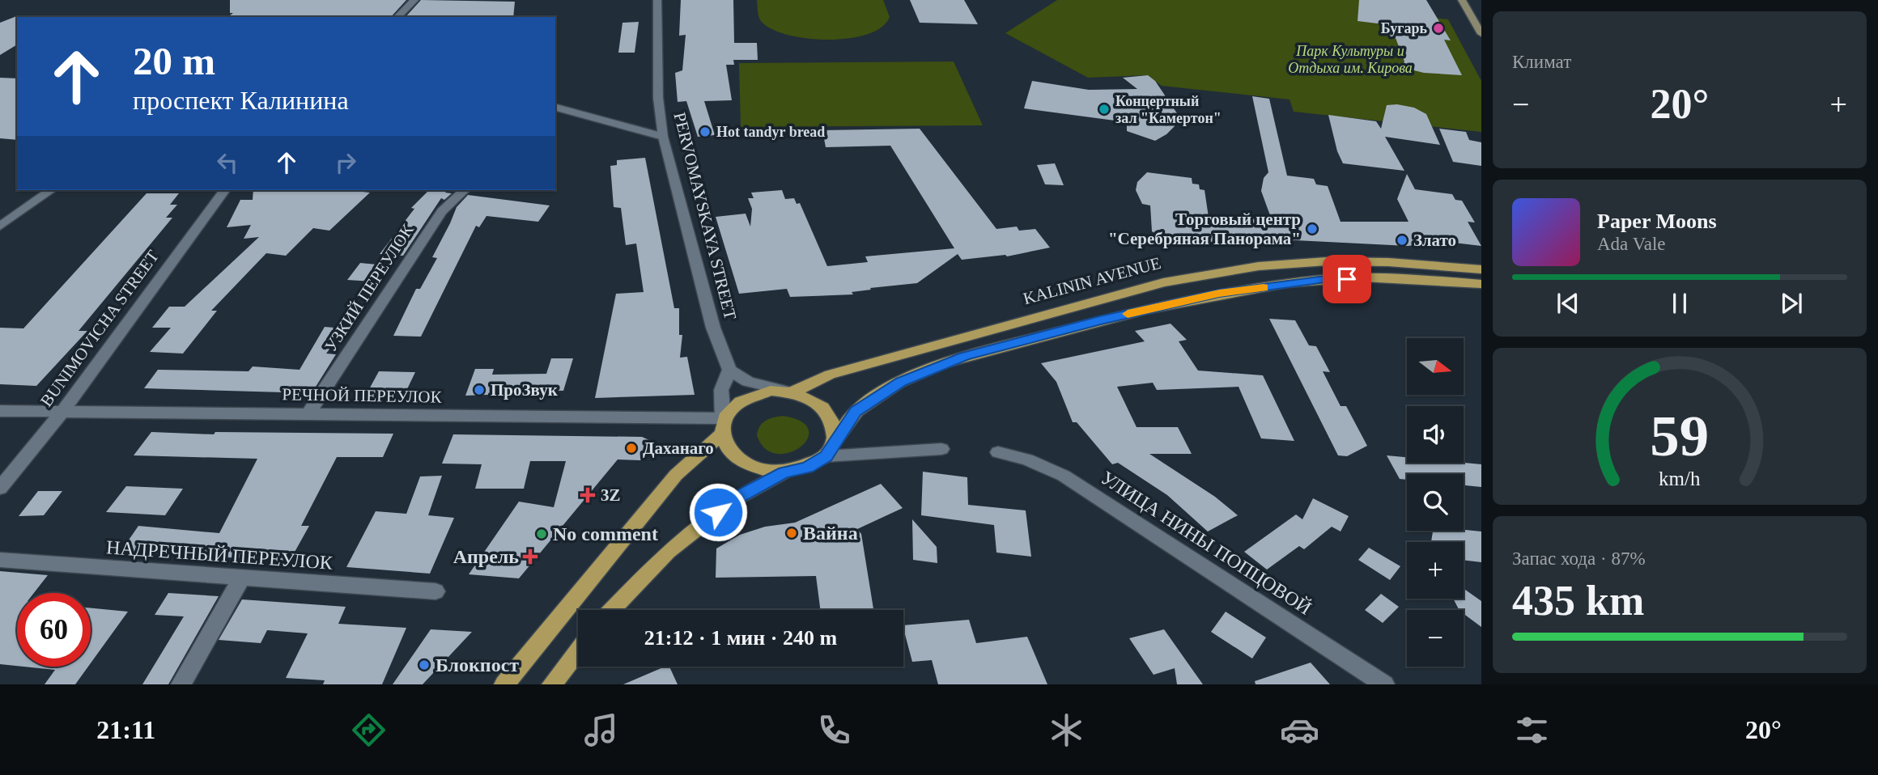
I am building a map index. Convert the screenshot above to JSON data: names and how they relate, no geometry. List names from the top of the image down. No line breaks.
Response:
{"streets":{"main road":["KALININ AVENUE"],"street":["PERVOMAYSKAYA STREET","УЗКИЙ ПЕРЕУЛОК","BUNIMOVICHA STREET","РЕЧНОЙ ПЕРЕУЛОК","УЛИЦА НИНЫ ПОПЦОВОЙ","НАДРЕЧНЫЙ ПЕРЕУЛОК"]},"crossings":[["KALININ AVENUE","РЕЧНОЙ ПЕРЕУЛОК"],["УЗКИЙ ПЕРЕУЛОК","РЕЧНОЙ ПЕРЕУЛОК"],["BUNIMOVICHA STREET","РЕЧНОЙ ПЕРЕУЛОК"]],"parks":["Парк Культуры и Отдыха им. Кирова"],"places":{"other":["Бугарь","Концертный зал \"Камертон\"","Hot tandyr bread","Торговый центр \"Серебряная Панорама\"","Злато","ПроЗвук","Даханаго","Вайна","No comment","Блокпост"],"health":["3Z","Апрель"]},"north":"right","page":{"tile":["Климат",["Запас хода · 87%","435 km"]],"turn":["20 m","проспект Калинина"],"heat":["−","20°","+"],"song":["Paper Moons","Ada Vale"],"map_buttons":["+","−"],"limit":"60","trip":"21:12 · 1 мин · 240 m","tabs":["21:11","20°"],"gauge":["59","km/h"]}}
